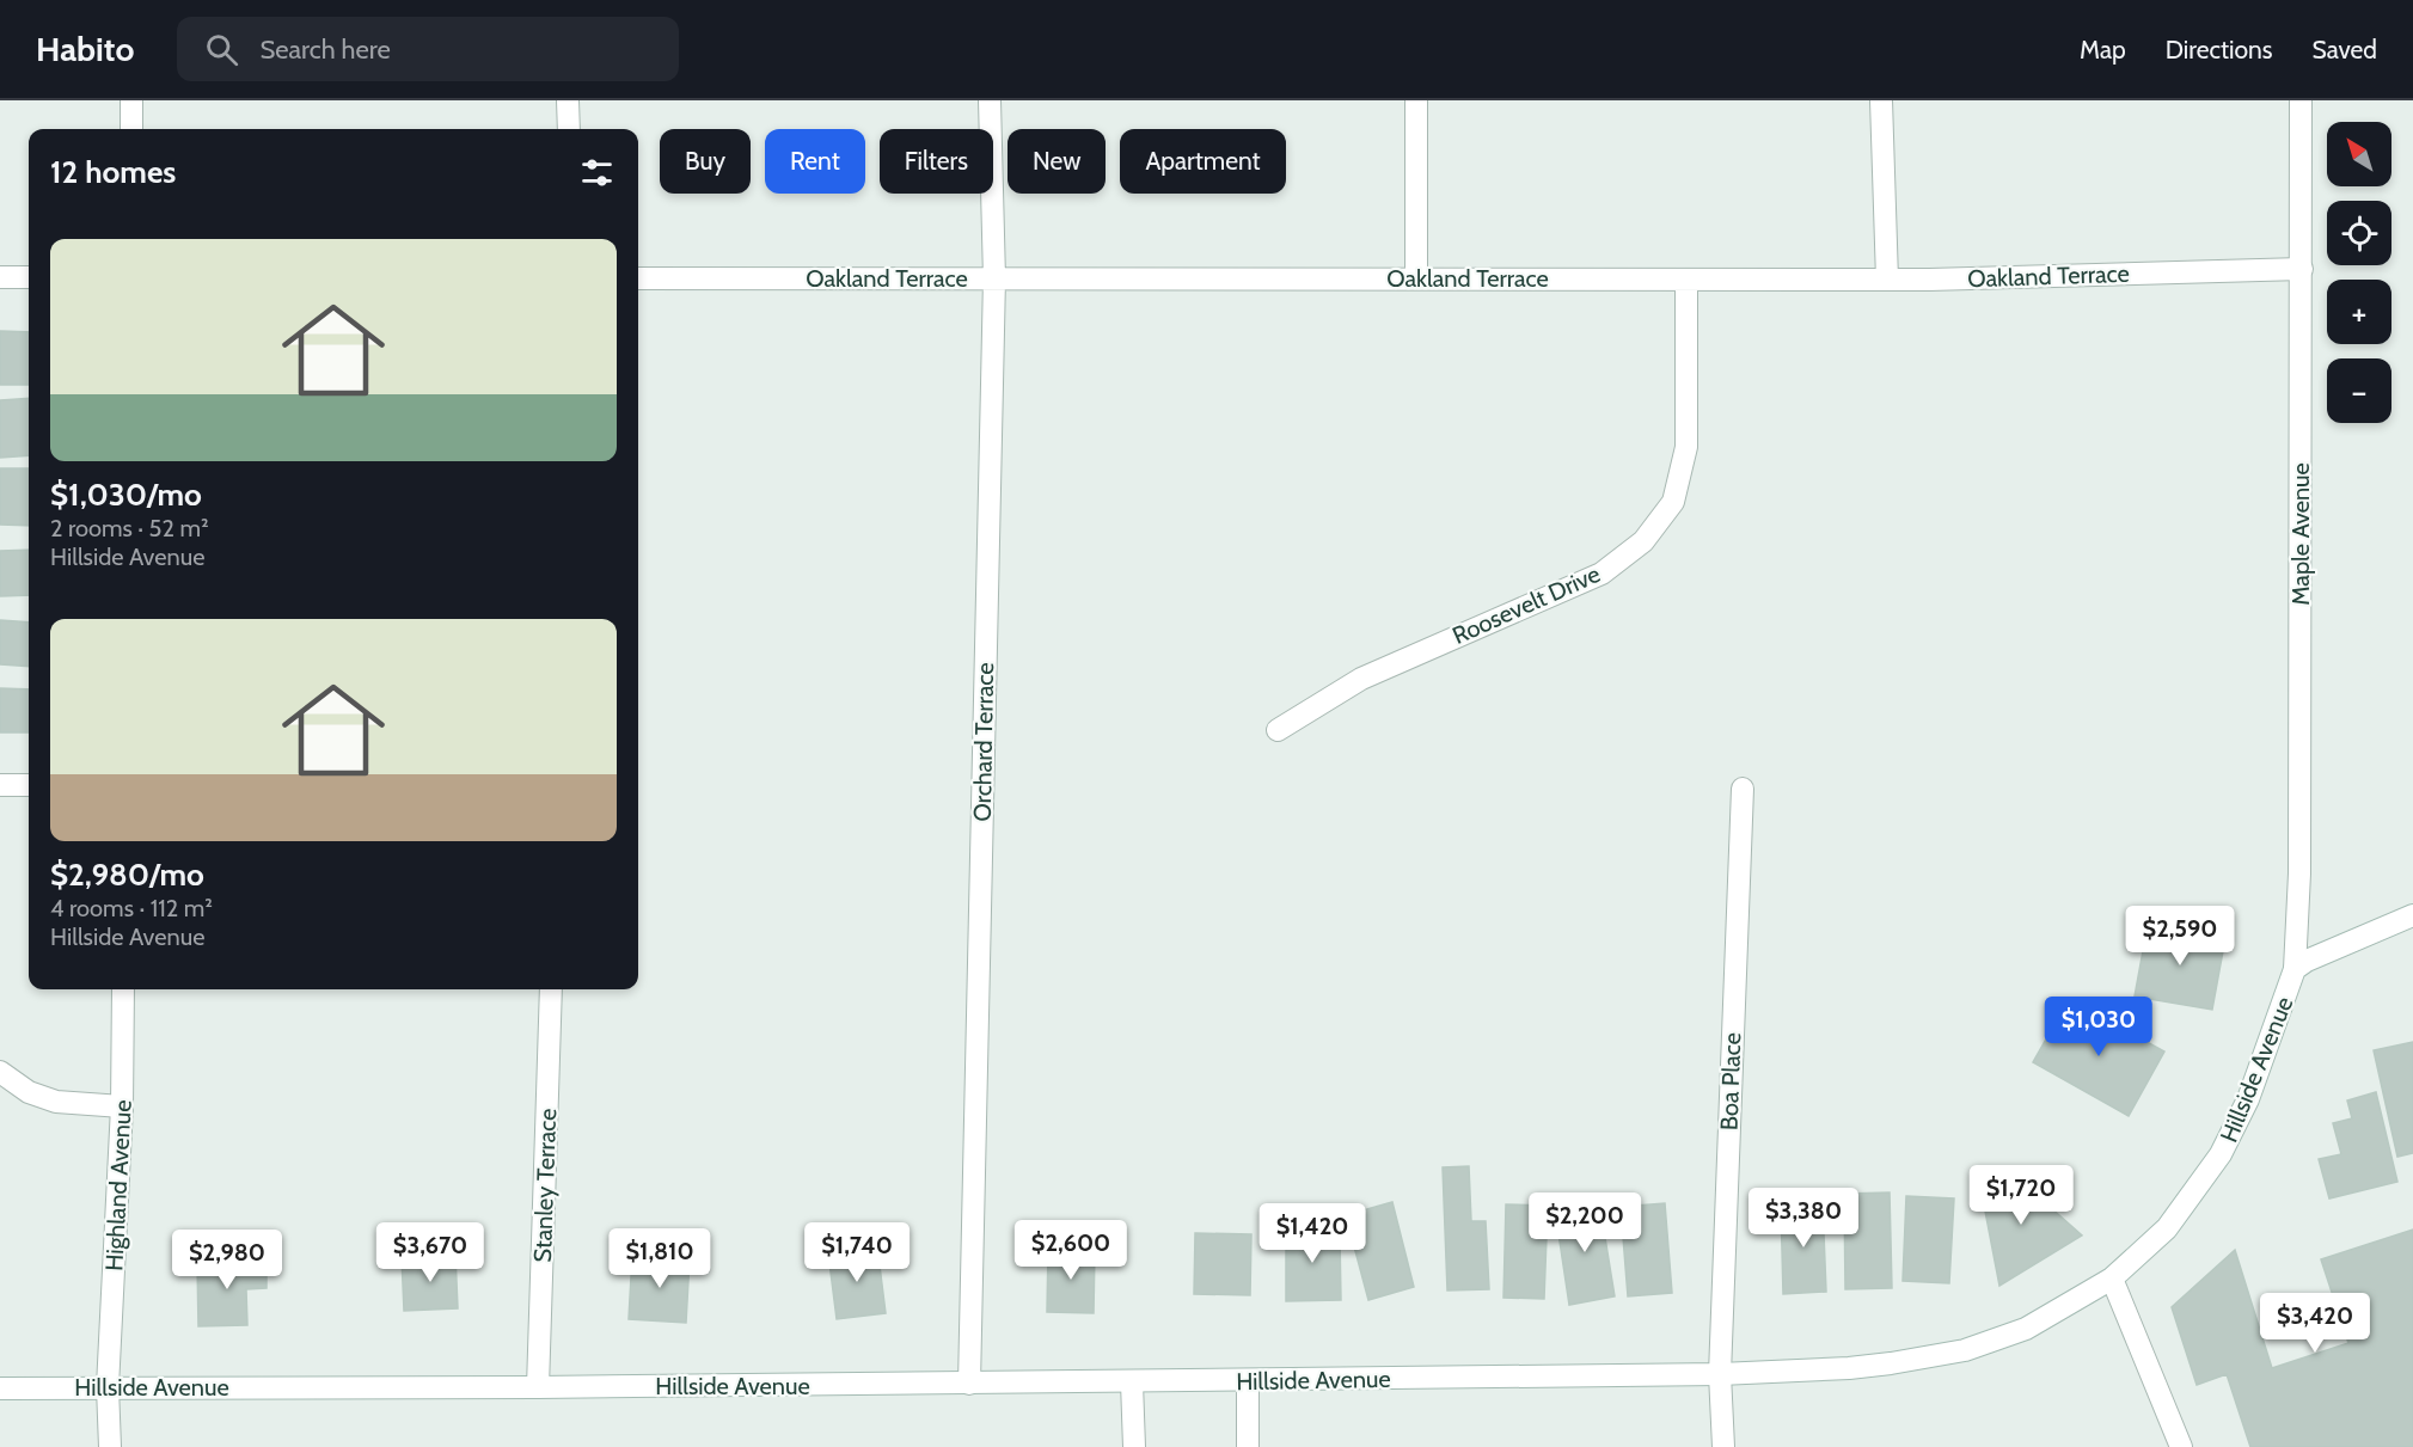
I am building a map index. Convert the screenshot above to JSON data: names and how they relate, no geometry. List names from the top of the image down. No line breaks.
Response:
{"streets":{"street":["Oakland Terrace","Maple Avenue","Roosevelt Drive","Orchard Terrace","Hillside Avenue","Boa Place","Highland Avenue","Stanley Terrace"]},"crossings":[["Oakland Terrace","Maple Avenue"],["Oakland Terrace","Roosevelt Drive"],["Oakland Terrace","Orchard Terrace"],["Maple Avenue","Hillside Avenue"],["Orchard Terrace","Hillside Avenue"],["Hillside Avenue","Boa Place"],["Hillside Avenue","Highland Avenue"],["Hillside Avenue","Stanley Terrace"]],"north":"top left","page":{"header":"Habito","search":"Search here","nav":["Map","Directions","Saved"],"map_buttons":["+","−"],"chip":["Buy","Rent","Filters","New","Apartment"],"heading":"12 homes","list":[{"name":"$1,030/mo","note":"2 rooms · 52 m² · Hillside Avenue"},{"name":"$2,980/mo","note":"4 rooms · 112 m² · Hillside Avenue"}],"price":["$2,590","$1,030","$1,720","$3,380","$2,200","$1,420","$2,600","$3,670","$1,740","$1,810","$2,980","$3,420"]}}
